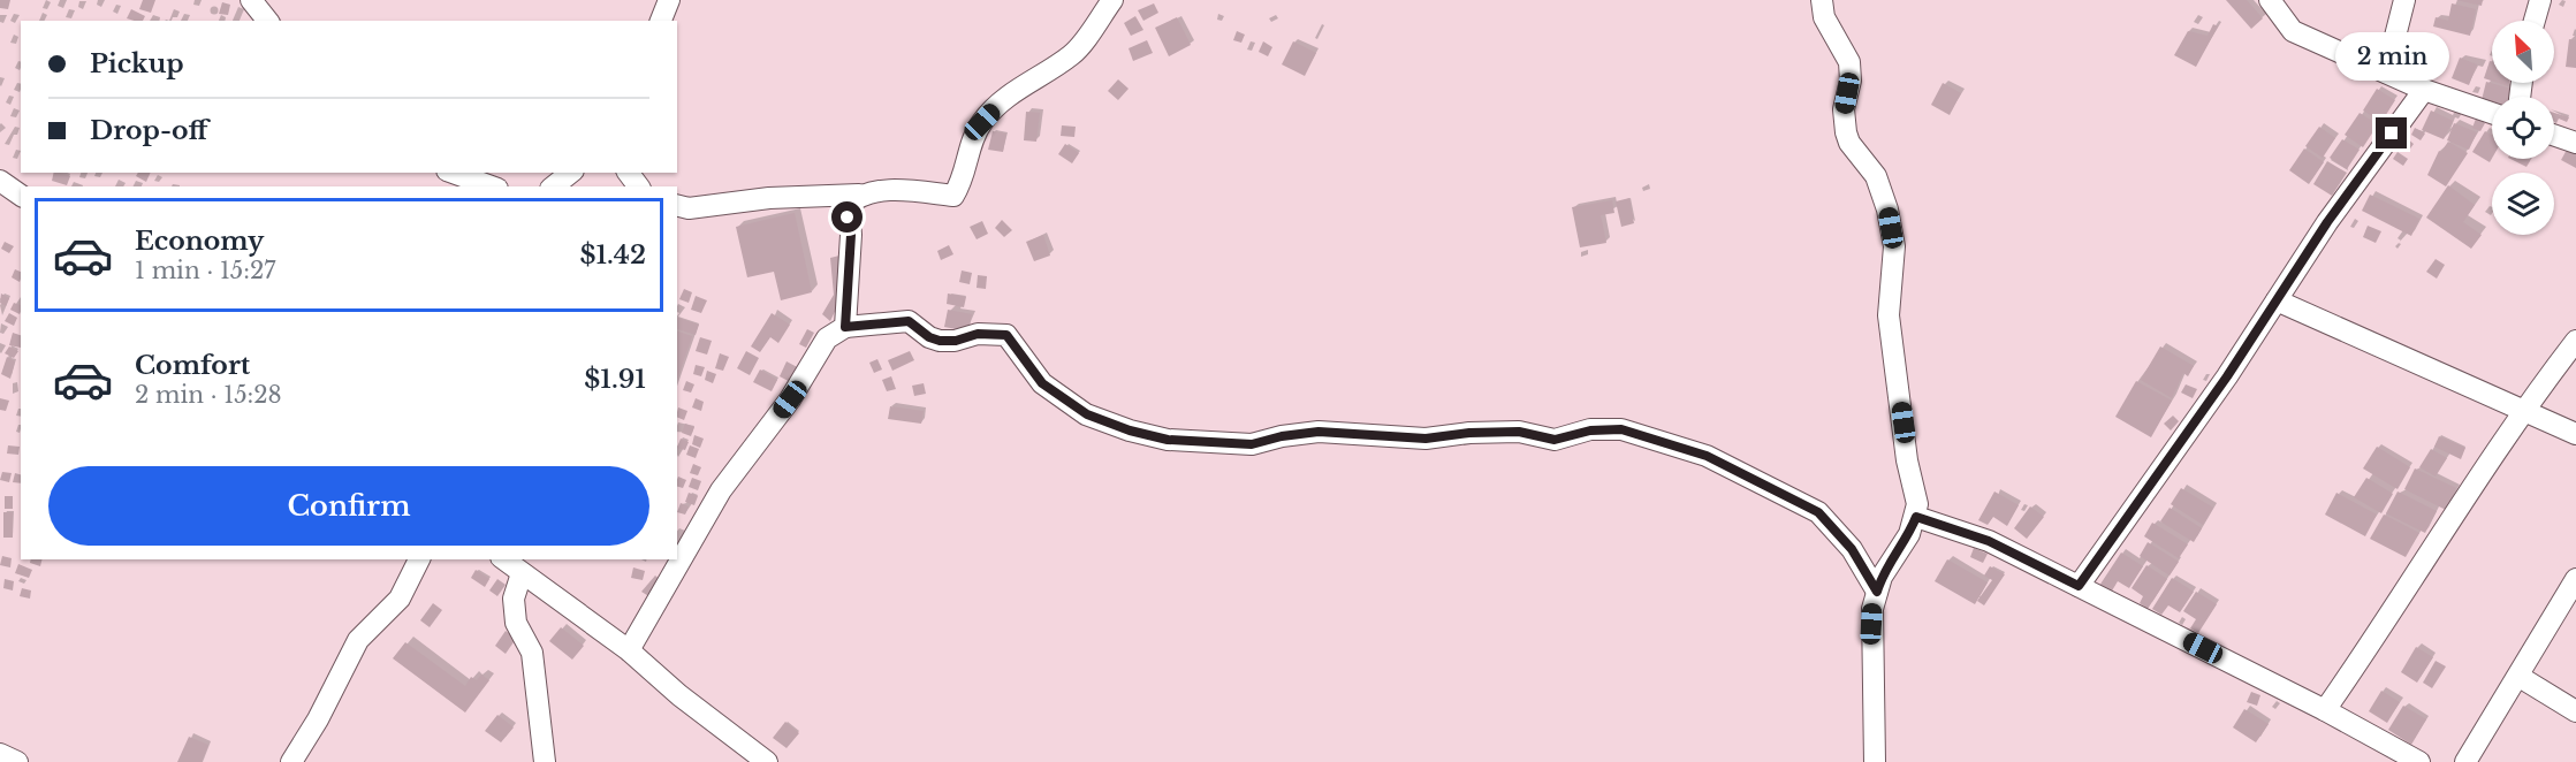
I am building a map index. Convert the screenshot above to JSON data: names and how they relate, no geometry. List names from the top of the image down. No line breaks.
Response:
{"north":"top left","page":{"banner":["Pickup","Drop-off"],"bubble":"2 min","list":[{"name":"Economy","note":"1 min · 15:27","value":"$1.42"},{"name":"Comfort","note":"2 min · 15:28","value":"$1.91"}],"buttons":"Confirm"}}
